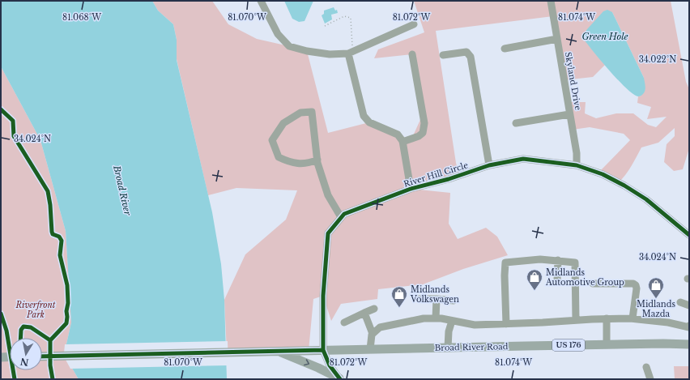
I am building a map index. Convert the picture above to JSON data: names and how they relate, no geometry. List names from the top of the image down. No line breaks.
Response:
{"streets":{"main road":["US 176","Broad River Road"],"street":["Skyland Drive","River Hill Circle"]},"crossings":[["Skyland Drive","River Hill Circle"],["River Hill Circle","Broad River Road"]],"water":["Green Hole","Broad River"],"parks":["Riverfront Park"],"places":{"shop":["Midlands Automotive Group","Midlands Mazda","Midlands Volkswagen"]},"north":"bottom","coordinates":["81.068°W","81.070°W","81.072°W","81.074°W","34.022°N","34.024°N"]}
